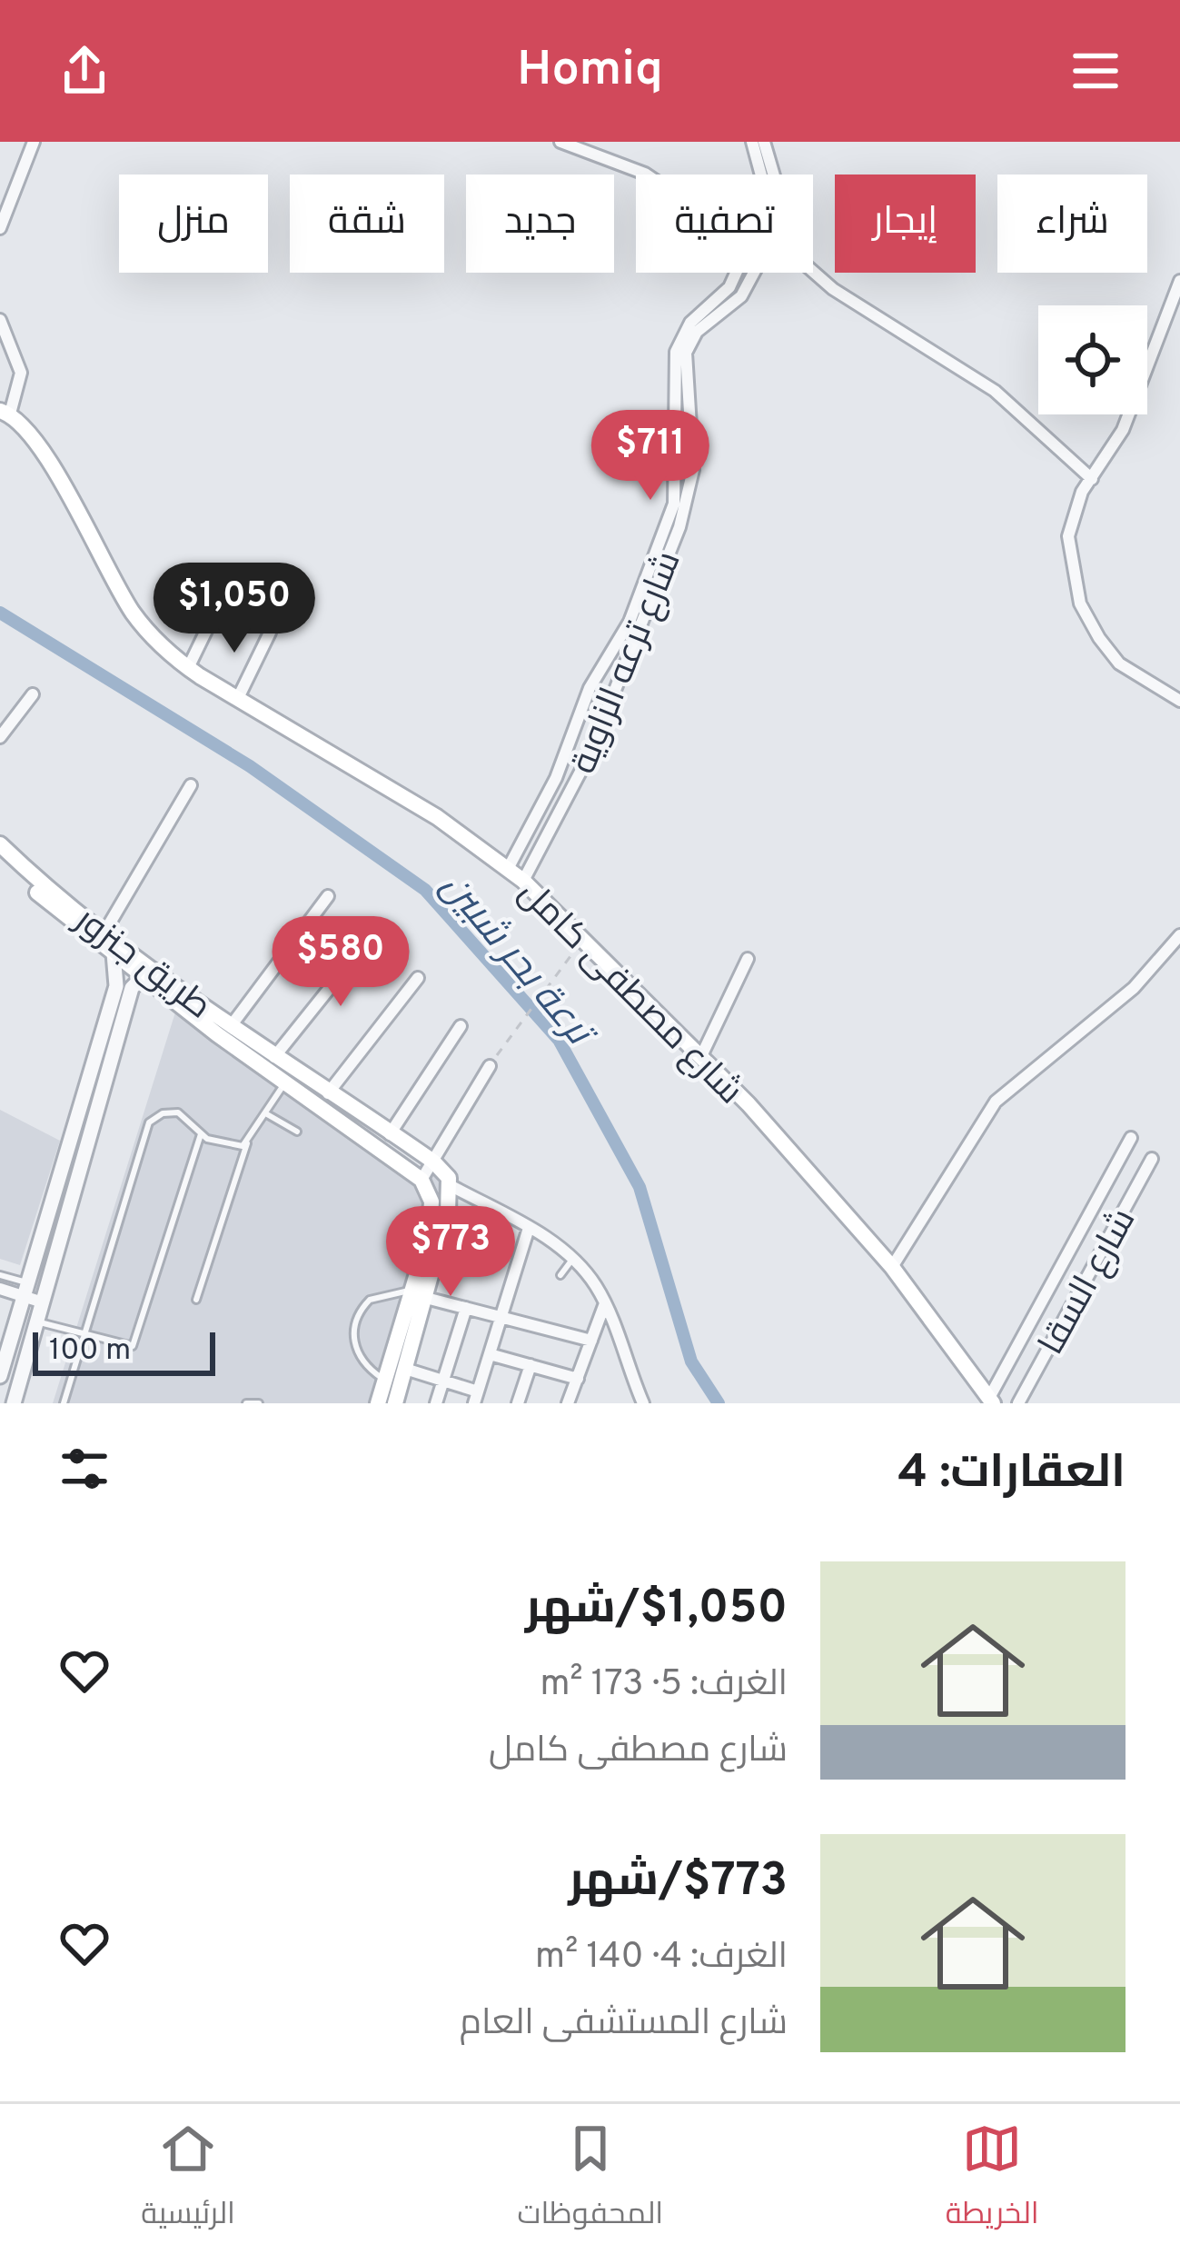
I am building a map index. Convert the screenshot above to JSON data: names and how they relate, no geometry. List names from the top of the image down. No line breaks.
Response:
{"streets":{"main road":["طريق جنزور","شارع مصطفى كامل"],"street":["شارع ترعه الزاوية","شارع السقا"]},"crossings":[["شارع ترعه الزاوية","شارع مصطفى كامل"]],"water":["ترعة بحر شبين"],"scale_bar":"100 m","page":{"header":"Homiq","chip":["شراء","إيجار","تصفية","جديد","شقة","منزل"],"price":["$711","$1,050","$580","$773"],"scale":"100 m","heading":"العقارات: 4","list":[{"name":"$1,050/شهر","note":"الغرف: 5 · 173 m² · شارع مصطفى كامل"},{"name":"$773/شهر","note":"الغرف: 4 · 140 m² · شارع المستشفى العام"}],"tabs":["الخريطة","المحفوظات","الرئيسية"]}}
